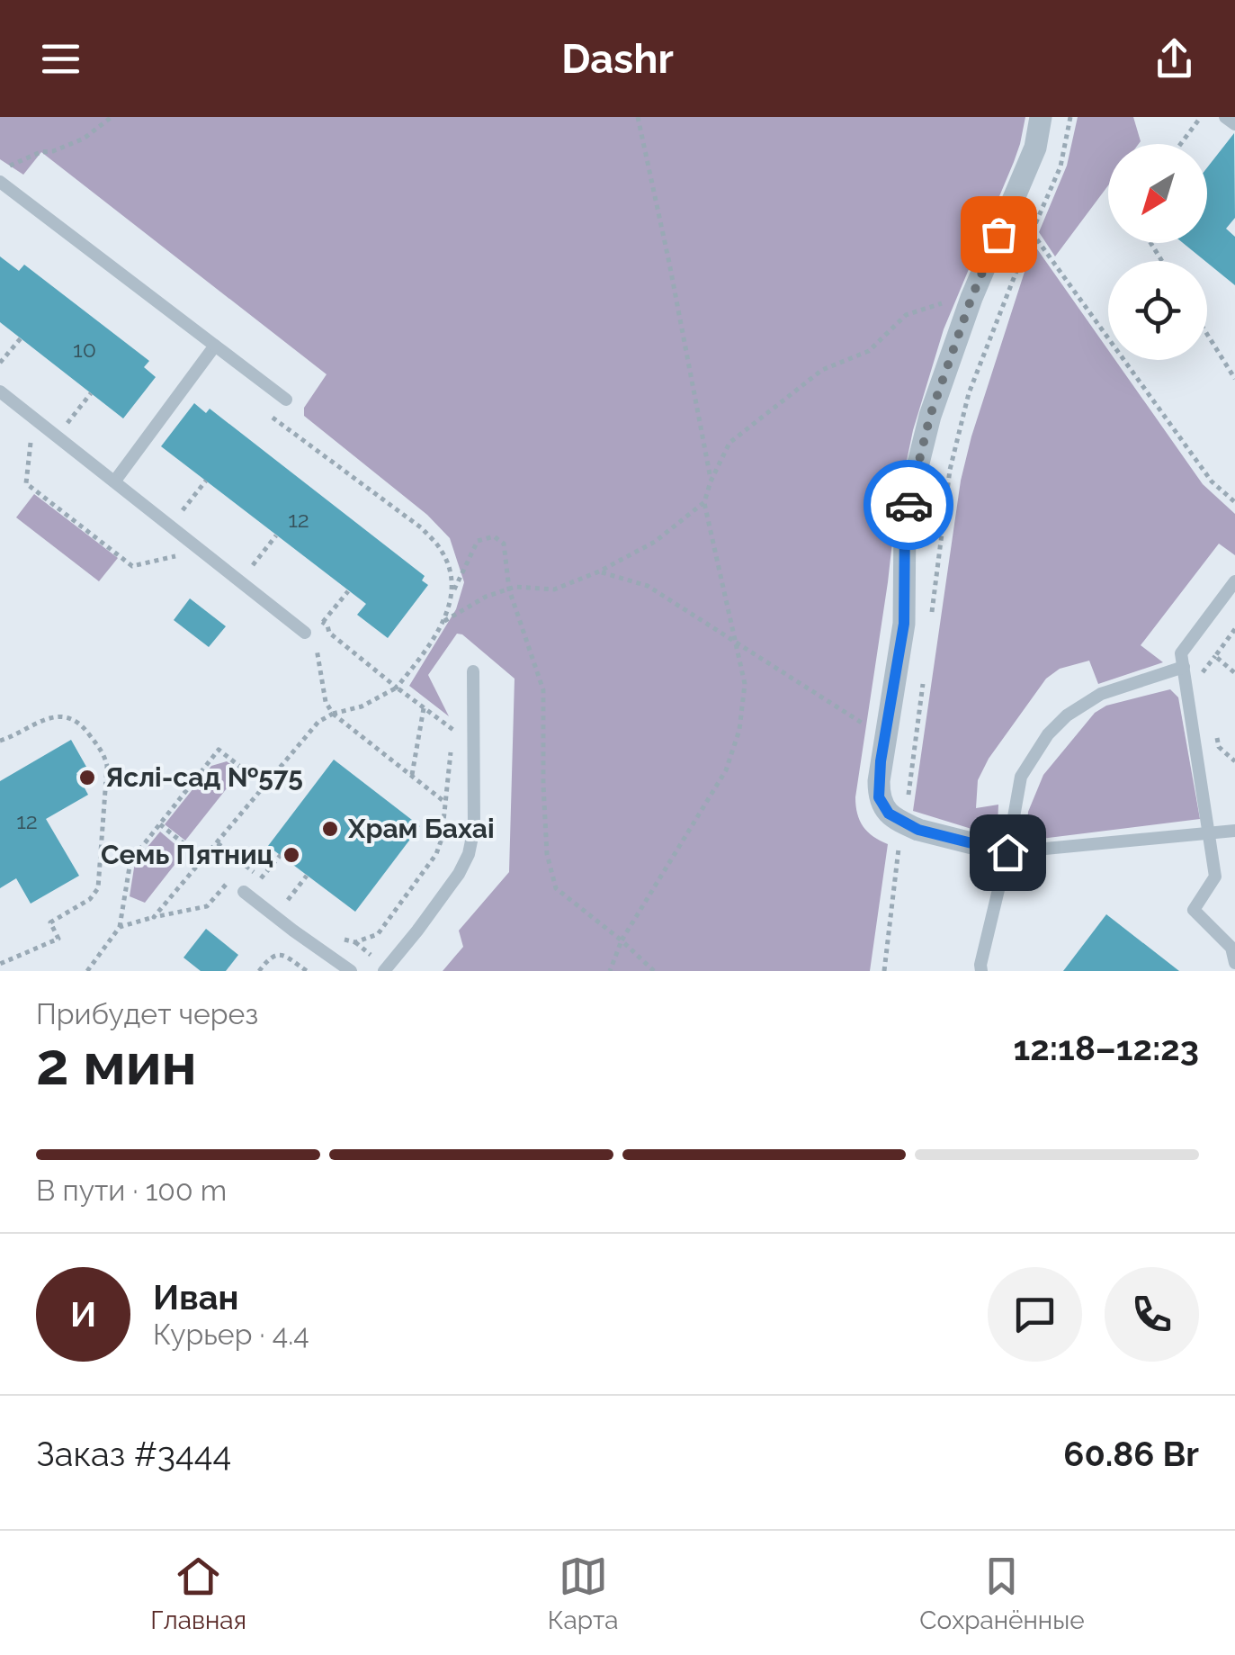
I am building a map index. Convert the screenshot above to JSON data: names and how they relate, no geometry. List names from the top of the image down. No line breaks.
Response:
{"places":["Яслі-сад №575","Храм Бахаі","Семь Пятниц"],"house_numbers":["10","12","12"],"north":"bottom left","page":{"header":"Dashr","heading":["2 мин","Прибудет через","12:18–12:23"],"panel":["Иван","Курьер · 4.4","Заказ #3444","60.86 Br"],"bar":"В пути · 100 m","round":"И","tabs":["Главная","Карта","Сохранённые"]}}
